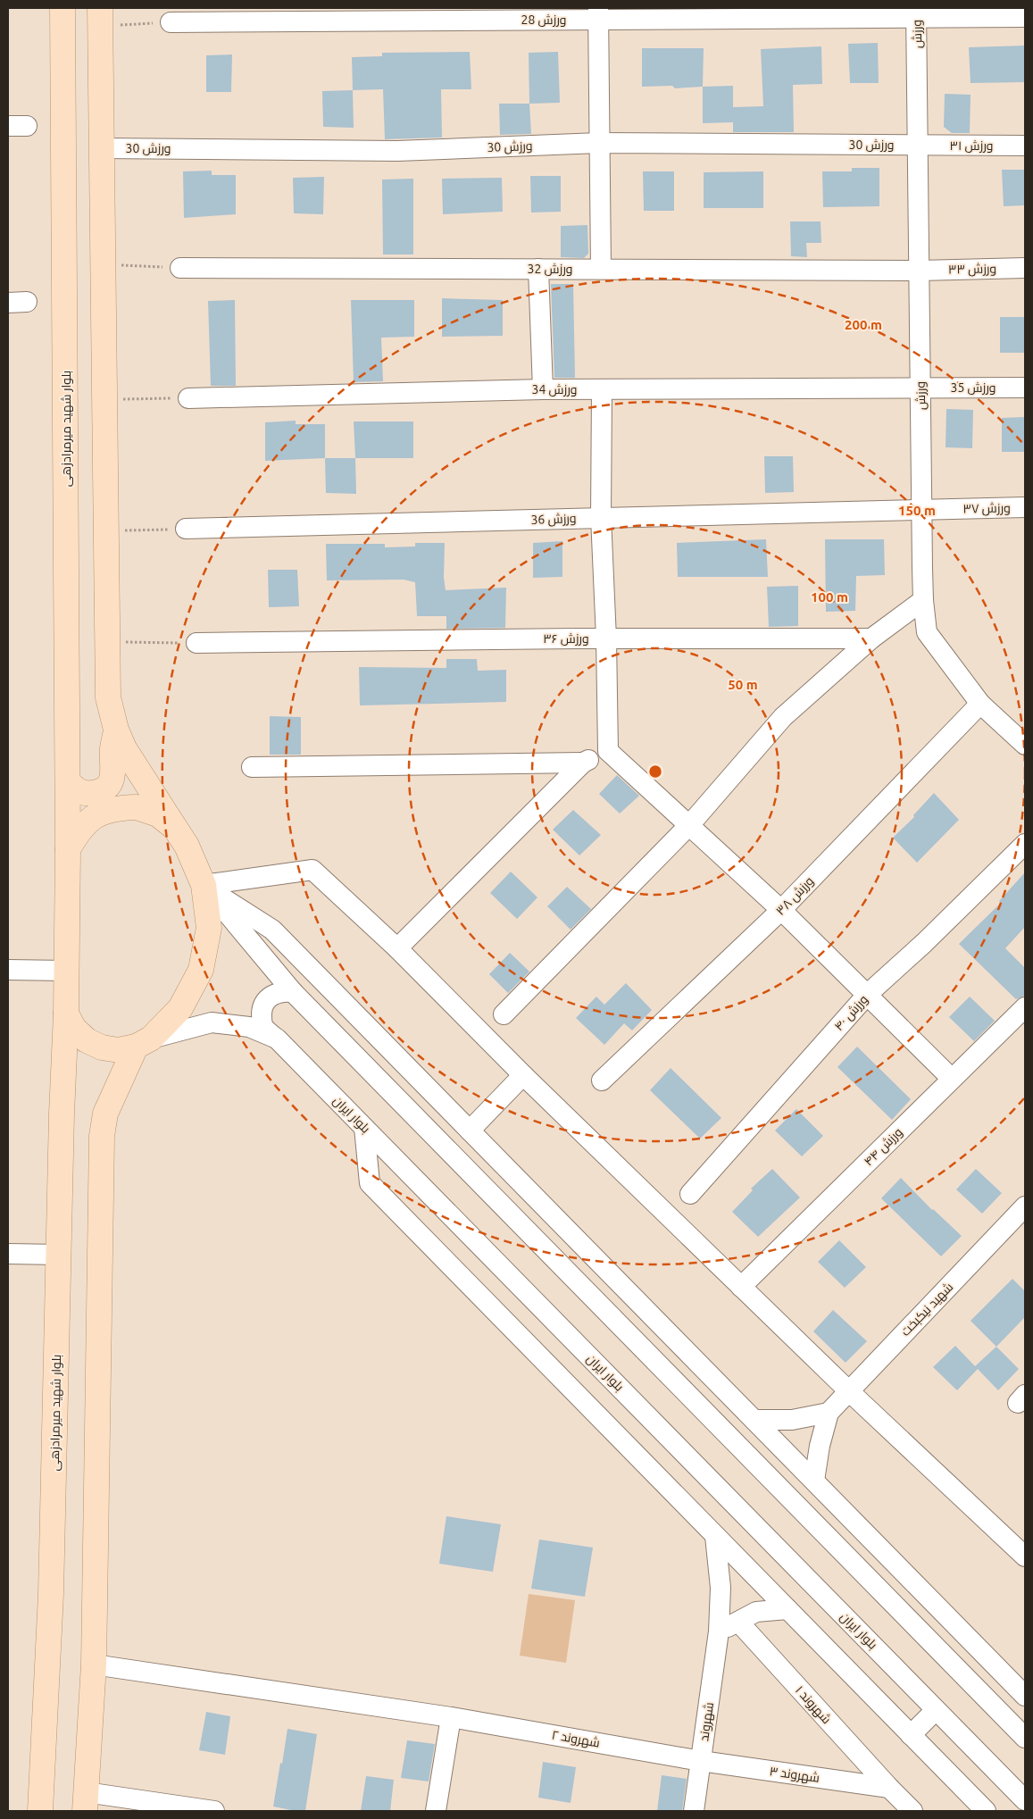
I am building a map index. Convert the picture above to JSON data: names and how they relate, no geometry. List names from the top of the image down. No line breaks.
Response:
{"streets":{"main road":["بلوار شهید میرمرادزهی"],"street":["ورزش 28","ورزش","ورزش 30","ورزش ۳۱","ورزش 32","ورزش ۳۳","ورزش 35","ورزش 34","ورزش ۳۷","ورزش 36","ورزش ۳۶","ورزش ۳۸","ورزش ۴۰","بلوار ایران","ورزش ۴۴","شهید نیکبخت","شهروند ۱","شهروند","شهروند ۲","شهروند ۳"]},"crossings":[["ورزش 28","ورزش"],["ورزش","ورزش 30"],["ورزش","ورزش ۳۱"],["ورزش","ورزش 32"],["ورزش","ورزش ۳۳"],["ورزش","ورزش 35"],["ورزش","ورزش 34"],["ورزش","ورزش ۳۷"],["ورزش","ورزش 36"],["ورزش","ورزش ۳۸"],["ورزش 30","ورزش ۳۱"],["ورزش 32","ورزش ۳۳"],["ورزش 35","ورزش 34"],["ورزش ۳۷","ورزش 36"],["شهروند ۱","شهروند ۳"],["شهروند","شهروند ۲"],["شهروند","شهروند ۳"],["شهروند ۲","شهروند ۳"]],"rings":["200 m","150 m","100 m","50 m"]}
